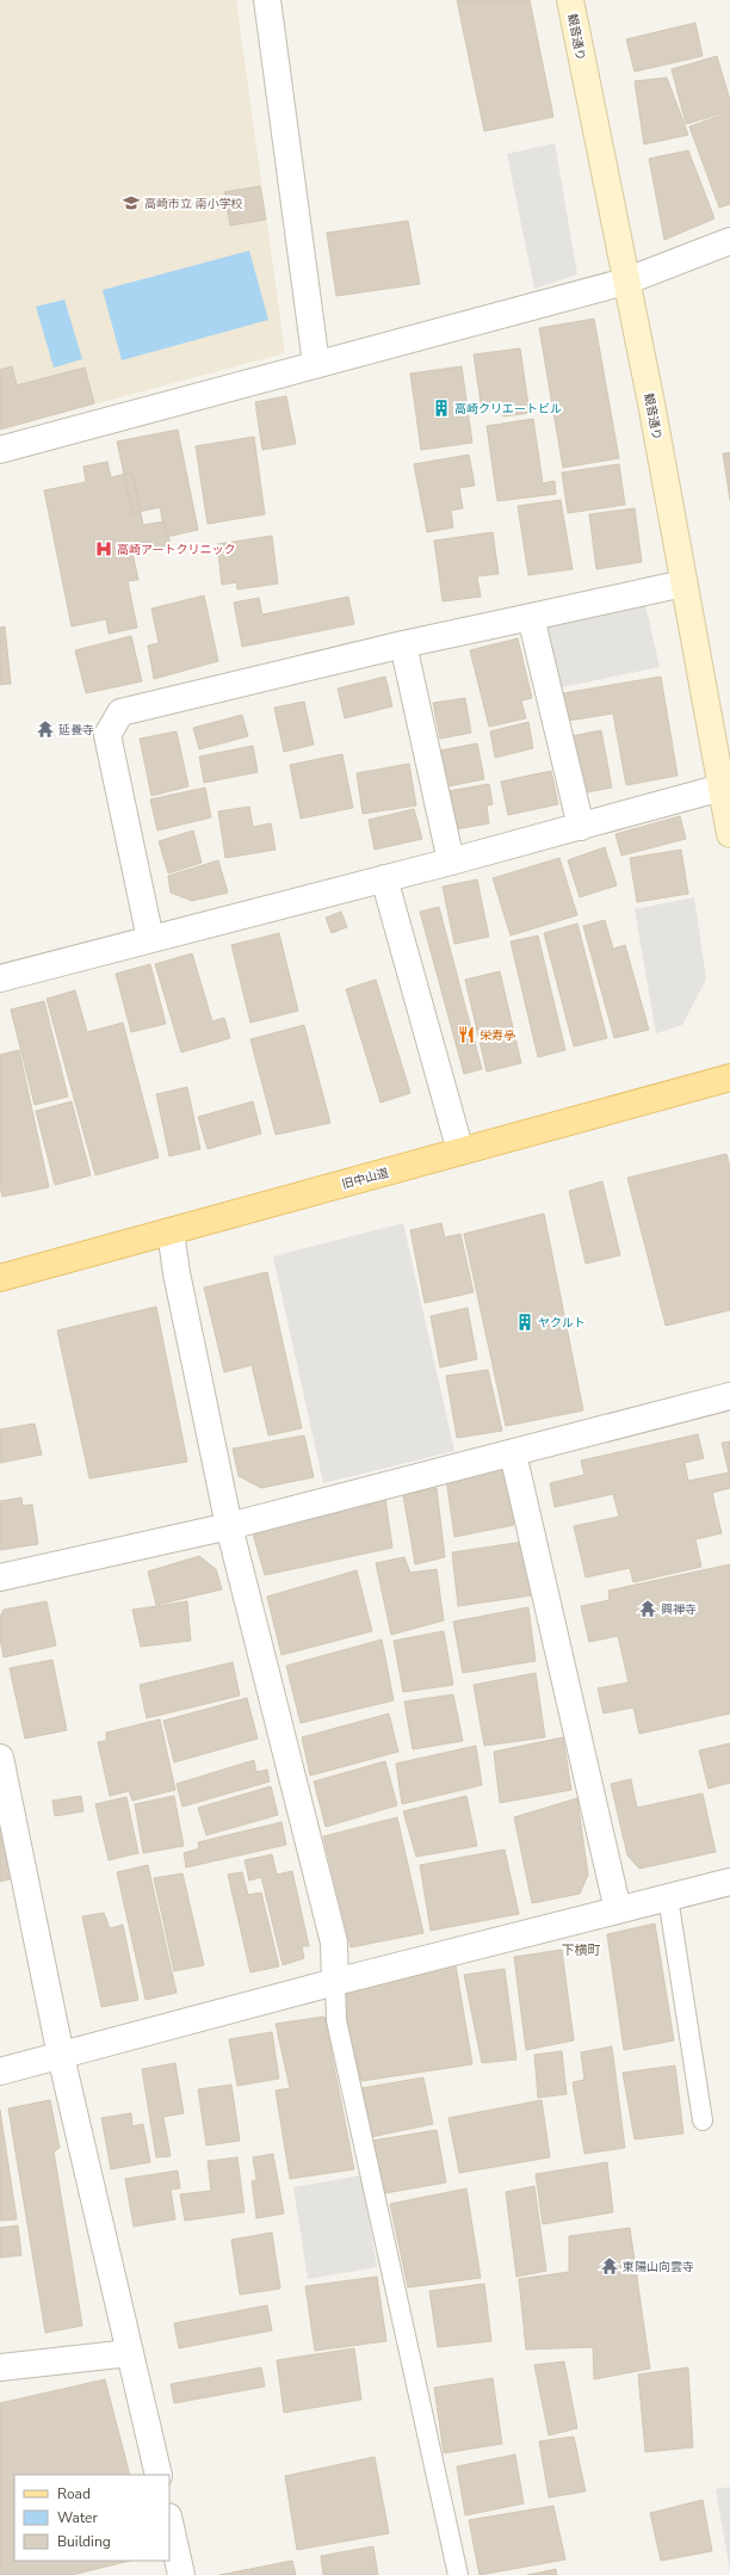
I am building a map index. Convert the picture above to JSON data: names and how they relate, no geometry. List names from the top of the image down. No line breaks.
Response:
{"streets":{"main road":["旧中山道"],"street":["観音通り"]},"districts":["下横町"],"places":{"school or university":["高崎市立 南小学校"],"building":["高崎クリエートビル","ヤクルト"],"hospital":["高崎アートクリニック"],"temple":["延養寺","興禅寺","東陽山向雲寺"],"restaurant":["栄寿亭"]},"legend":["Road","Water","Building"]}
